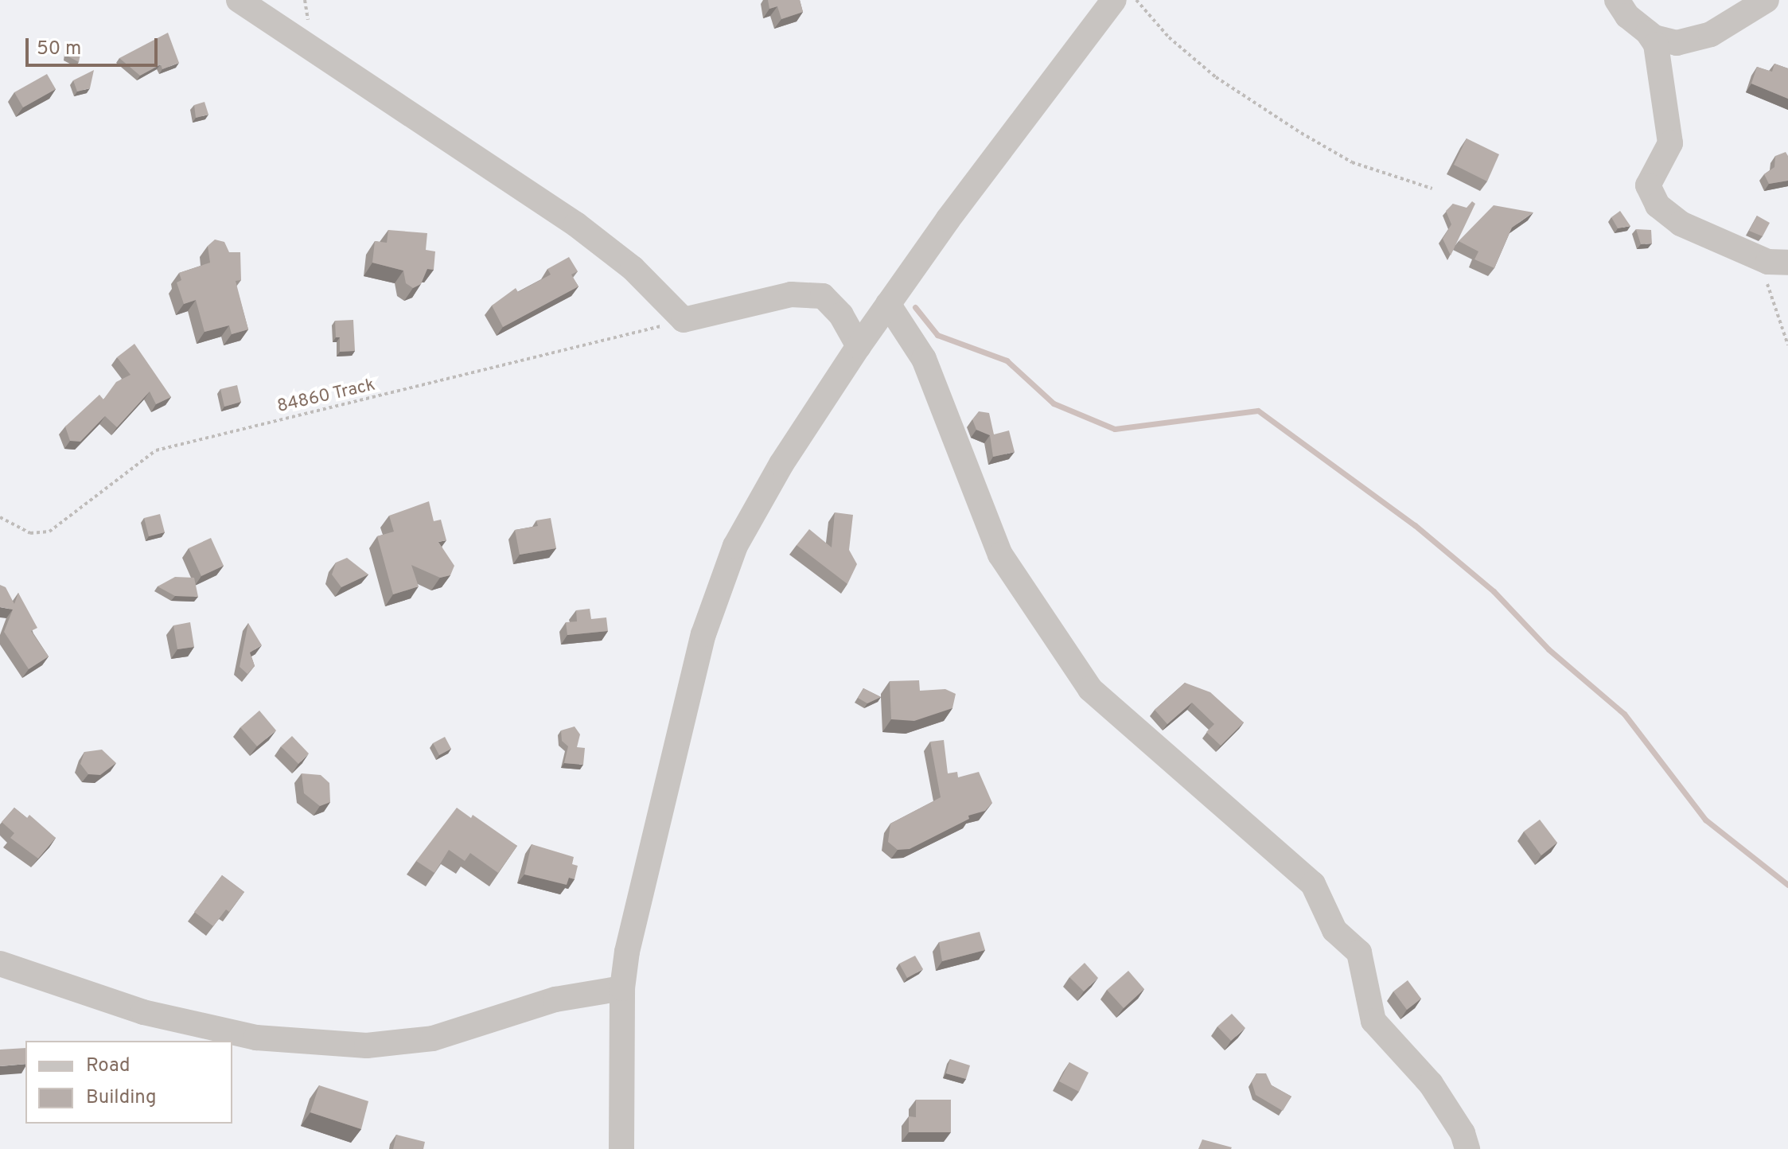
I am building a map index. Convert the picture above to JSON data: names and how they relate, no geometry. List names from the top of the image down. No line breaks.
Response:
{"streets":{"path":["84860 Track"]},"legend":["Road","Building"],"scale_bar":"50 m"}
